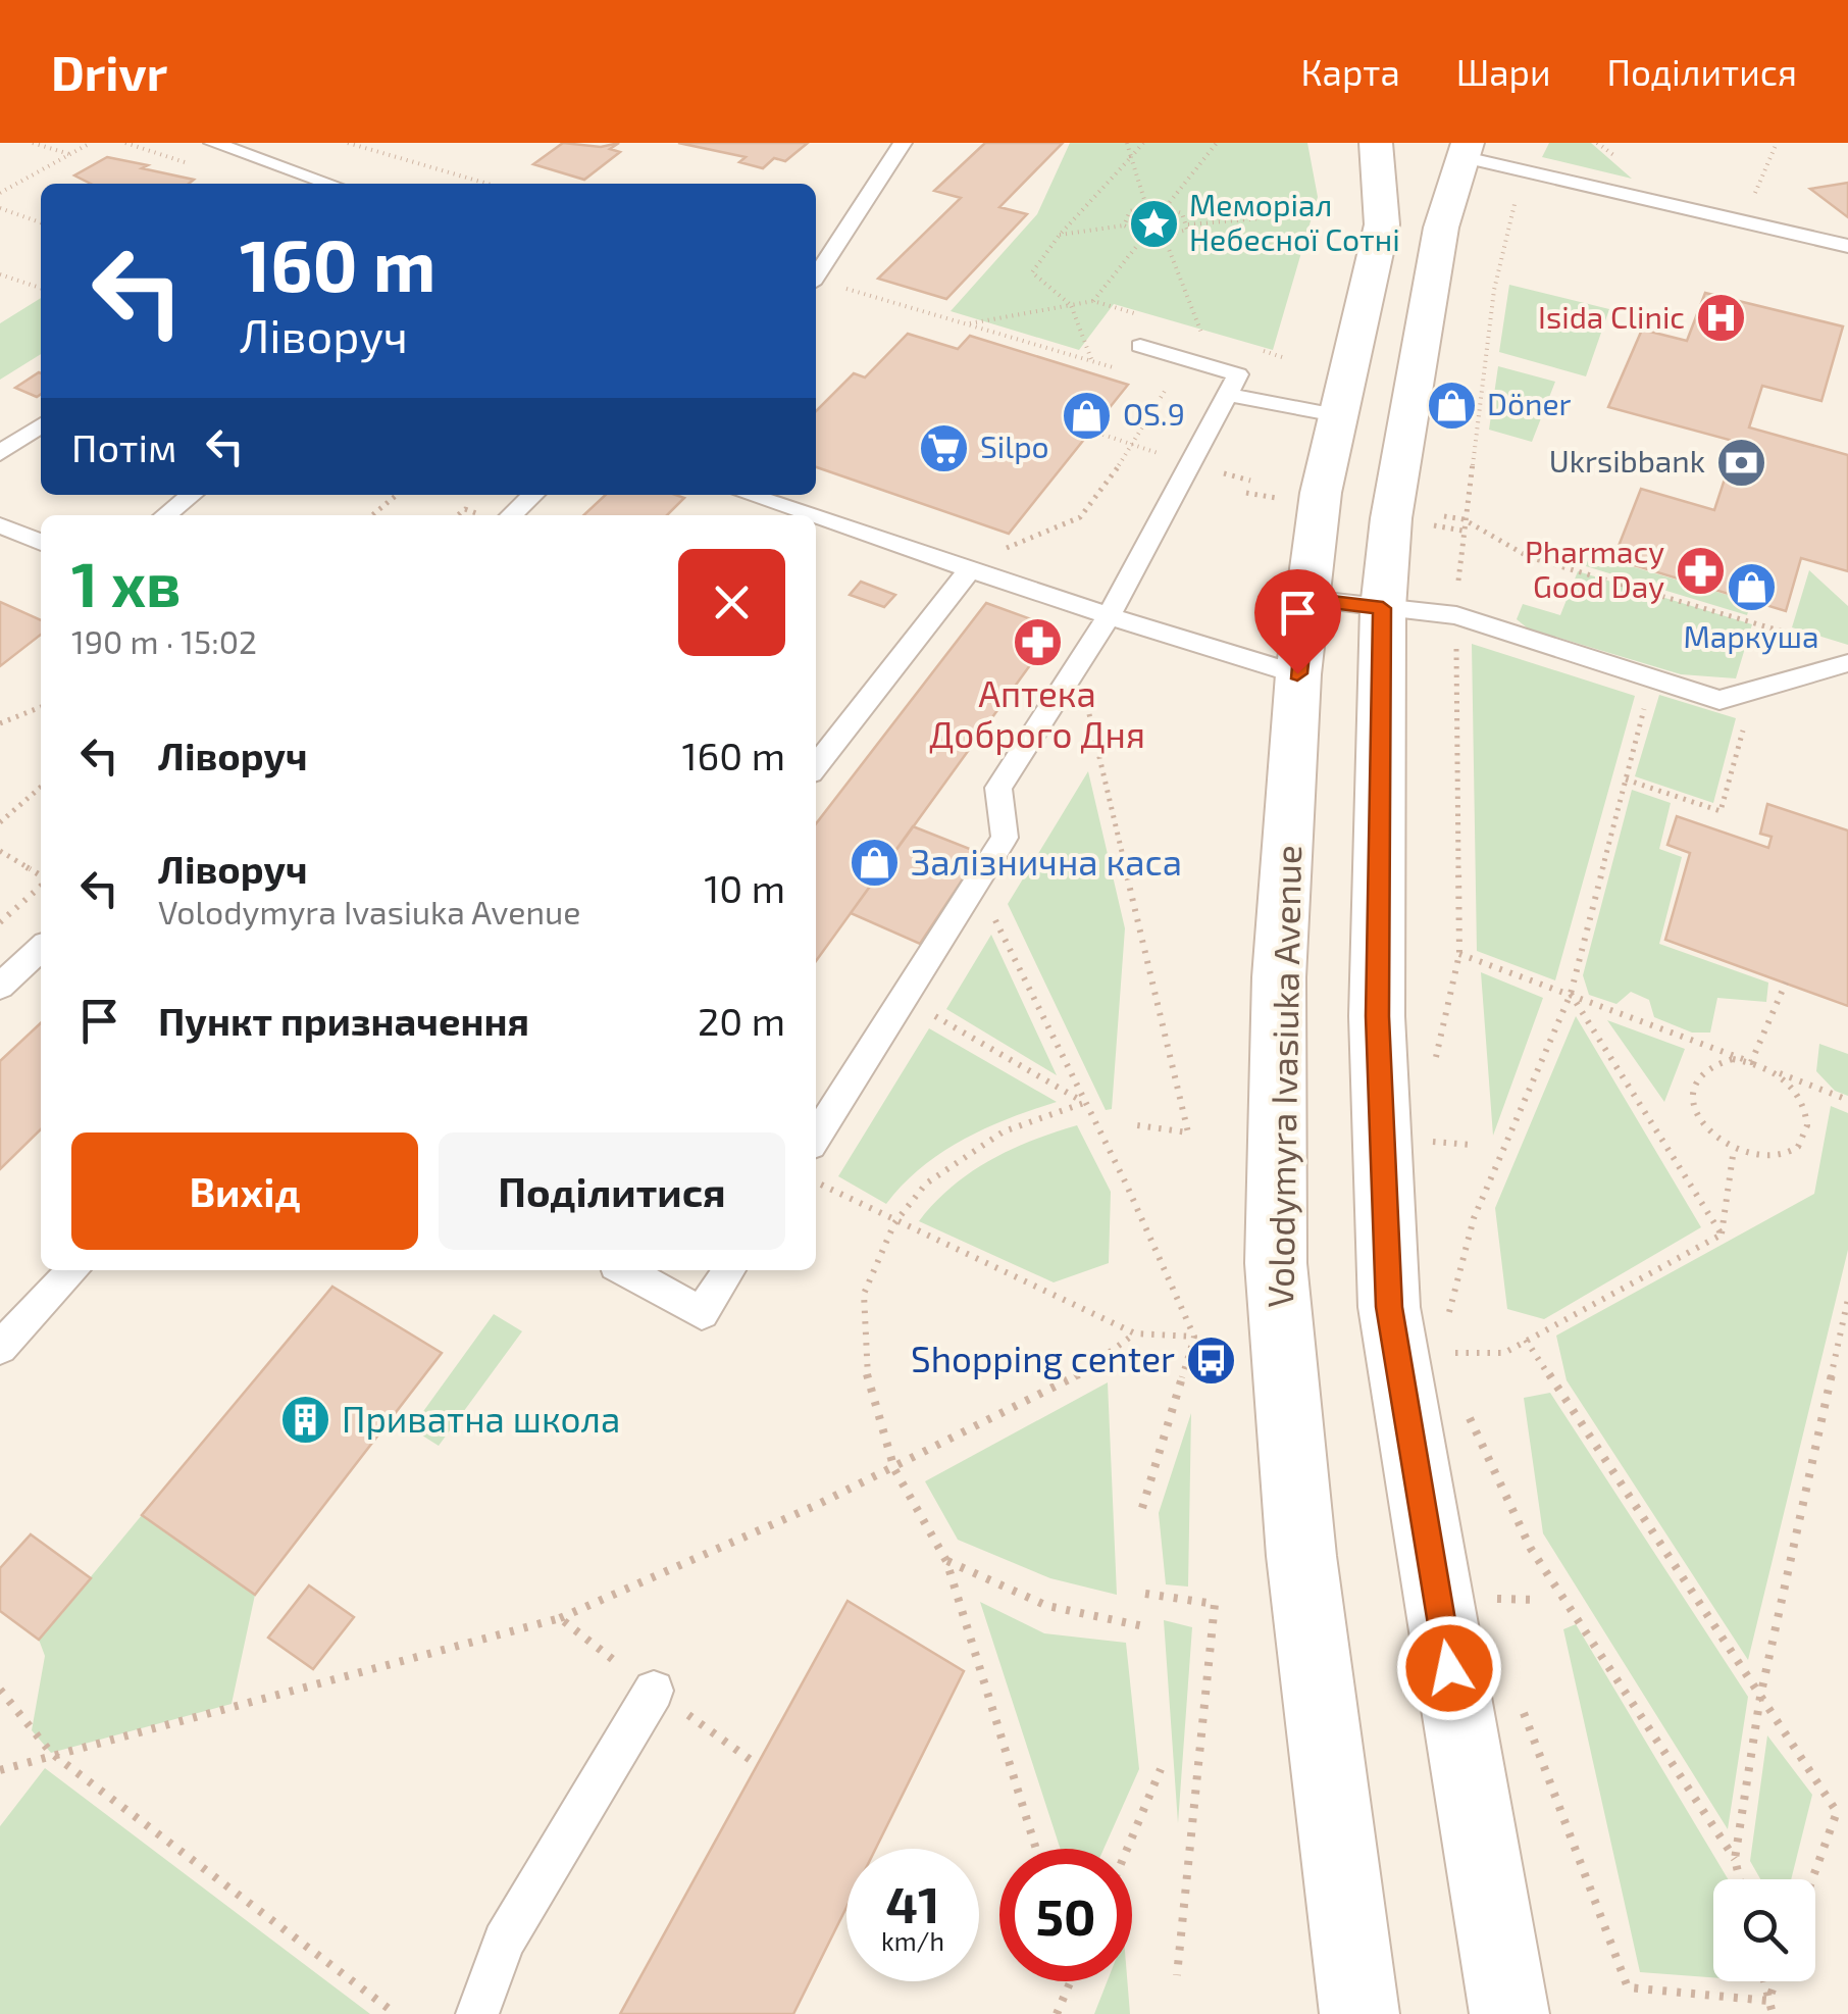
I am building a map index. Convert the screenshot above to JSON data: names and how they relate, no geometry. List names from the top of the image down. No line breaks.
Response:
{"streets":{"main road":["Volodymyra Ivasiuka Avenue"]},"places":{"place":["Меморіал Небесної Сотні"],"hospital":["Isida Clinic"],"shop":["Döner","OS.9","Маркуша","Залізнична каса"],"supermarket":["Silpo"],"bank":["Ukrsibbank"],"pharmacy":["Pharmacy Good Day","Аптека Доброго Дня"],"bus stop":["Shopping center"],"building":["Приватна школа"]},"page":{"header":"Drivr","nav":["Карта","Шари","Поділитися"],"turn":["160 m","Ліворуч"],"then":"Потім","heading":["1 хв","190 m · 15:02"],"list":[{"name":"Ліворуч","value":"160 m"},{"name":"Ліворуч","note":"Volodymyra Ivasiuka Avenue","value":"10 m"},{"name":"Пункт призначення","value":"20 m"}],"buttons":["Вихід","Поділитися"],"speed":"41 km/h","limit":"50"}}
